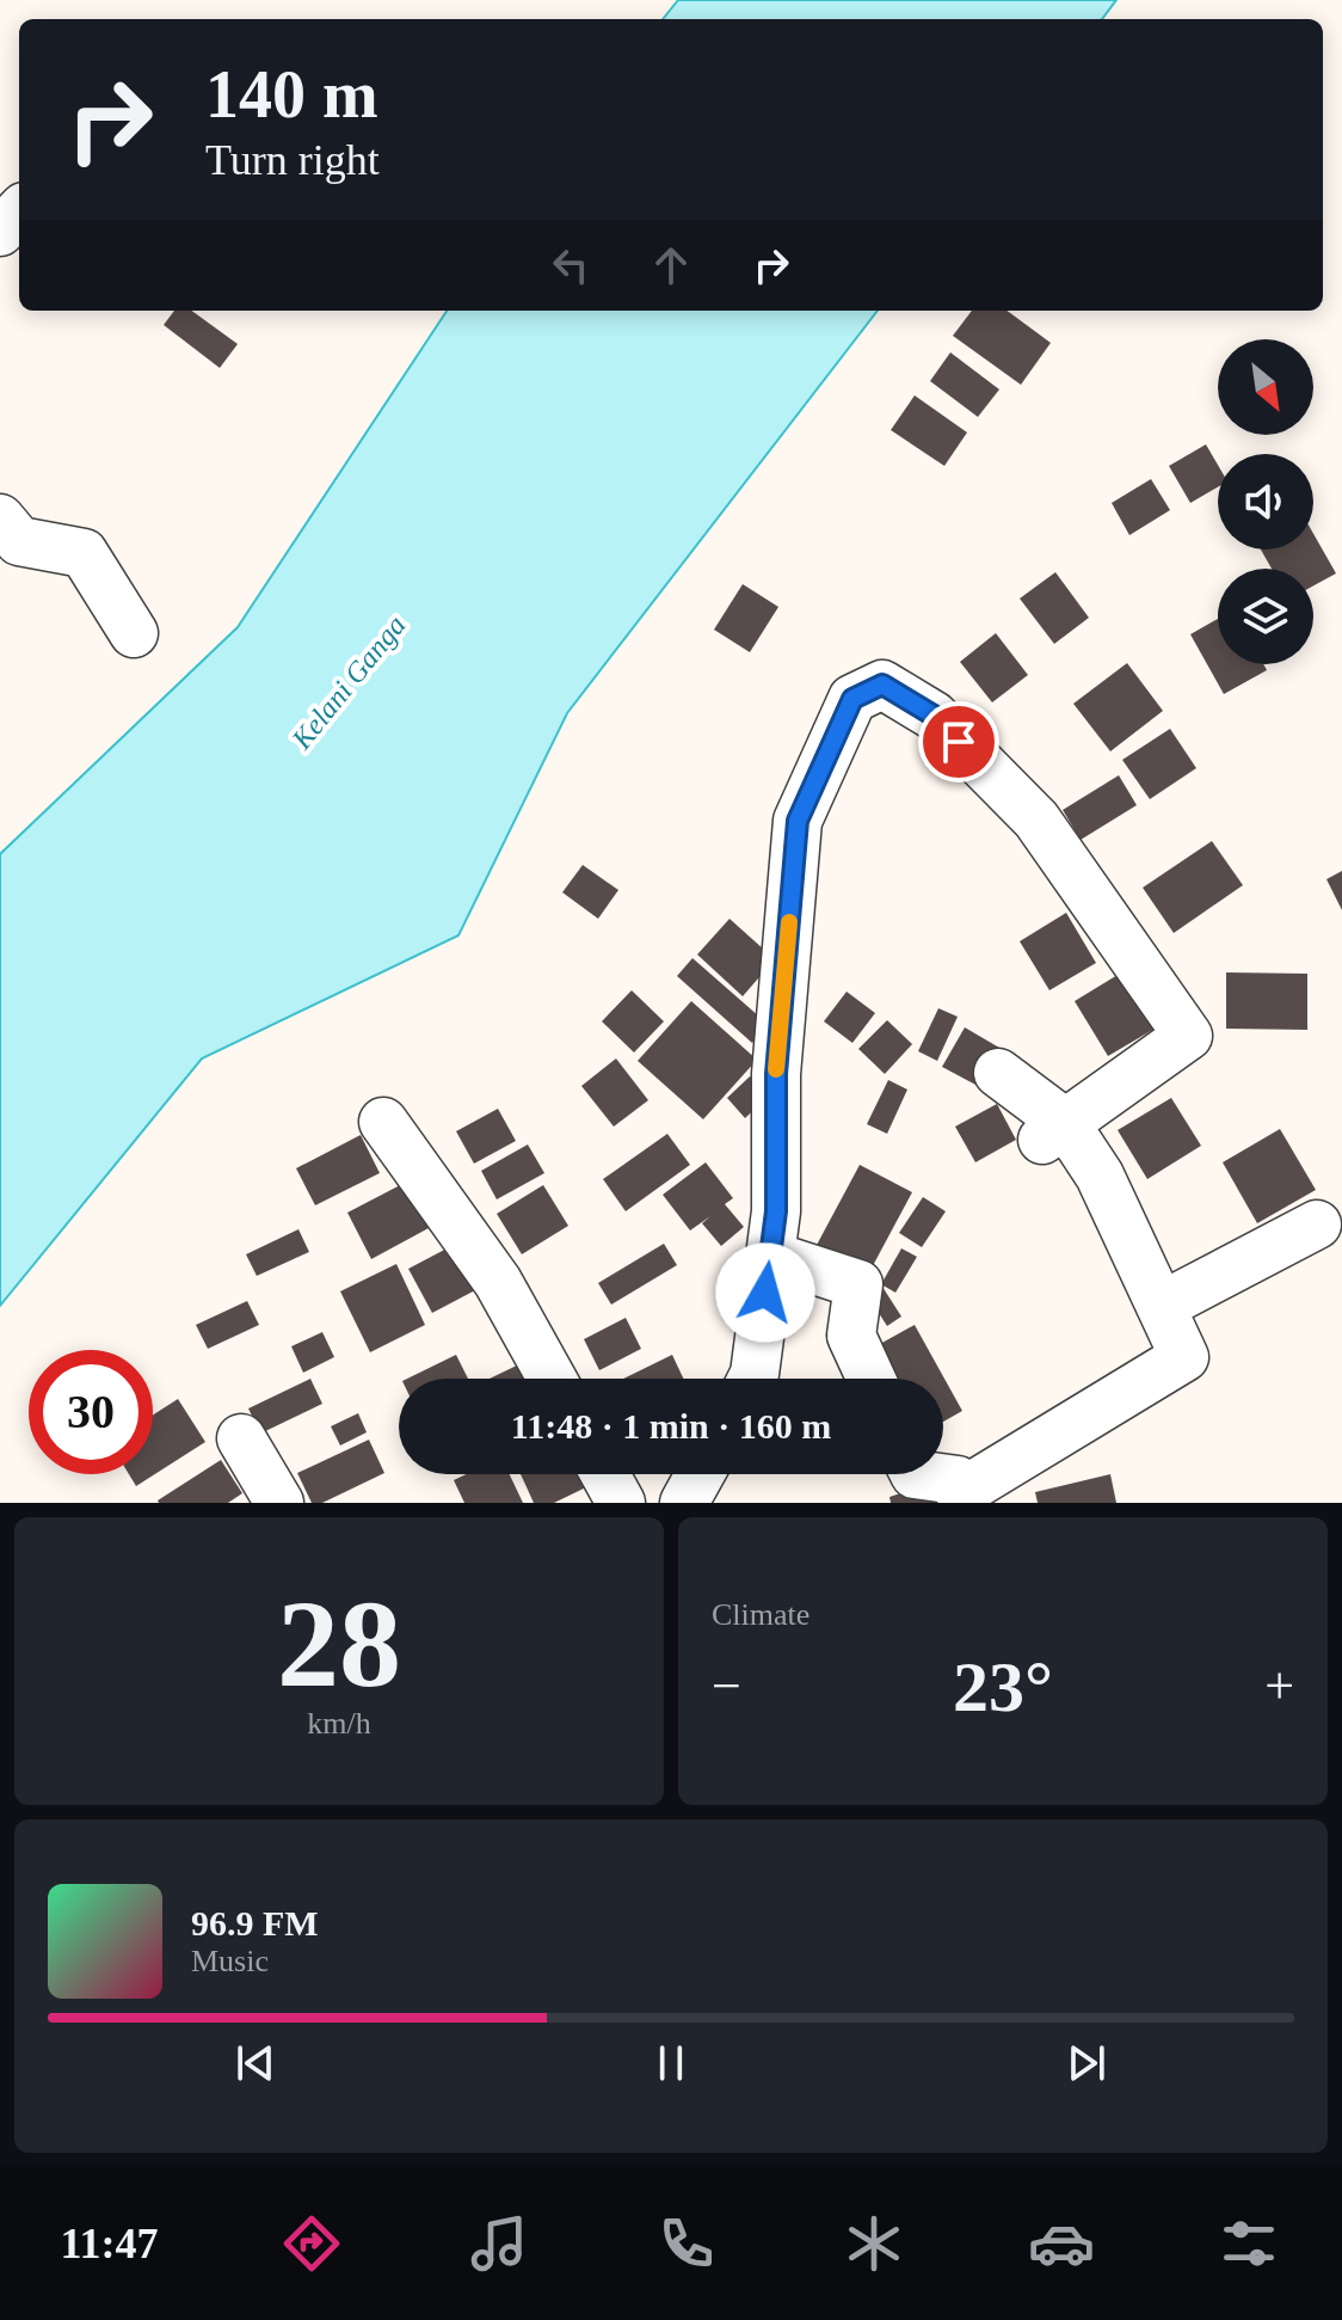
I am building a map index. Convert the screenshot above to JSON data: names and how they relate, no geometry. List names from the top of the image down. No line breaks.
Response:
{"water":["Kelani Ganga"],"north":"bottom right","page":{"turn":["140 m","Turn right"],"limit":"30","trip":"11:48 · 1 min · 160 m","tile":[["28","km/h"],"Climate"],"heat":["−","23°","+"],"song":["96.9 FM","Music"],"tabs":"11:47"}}
